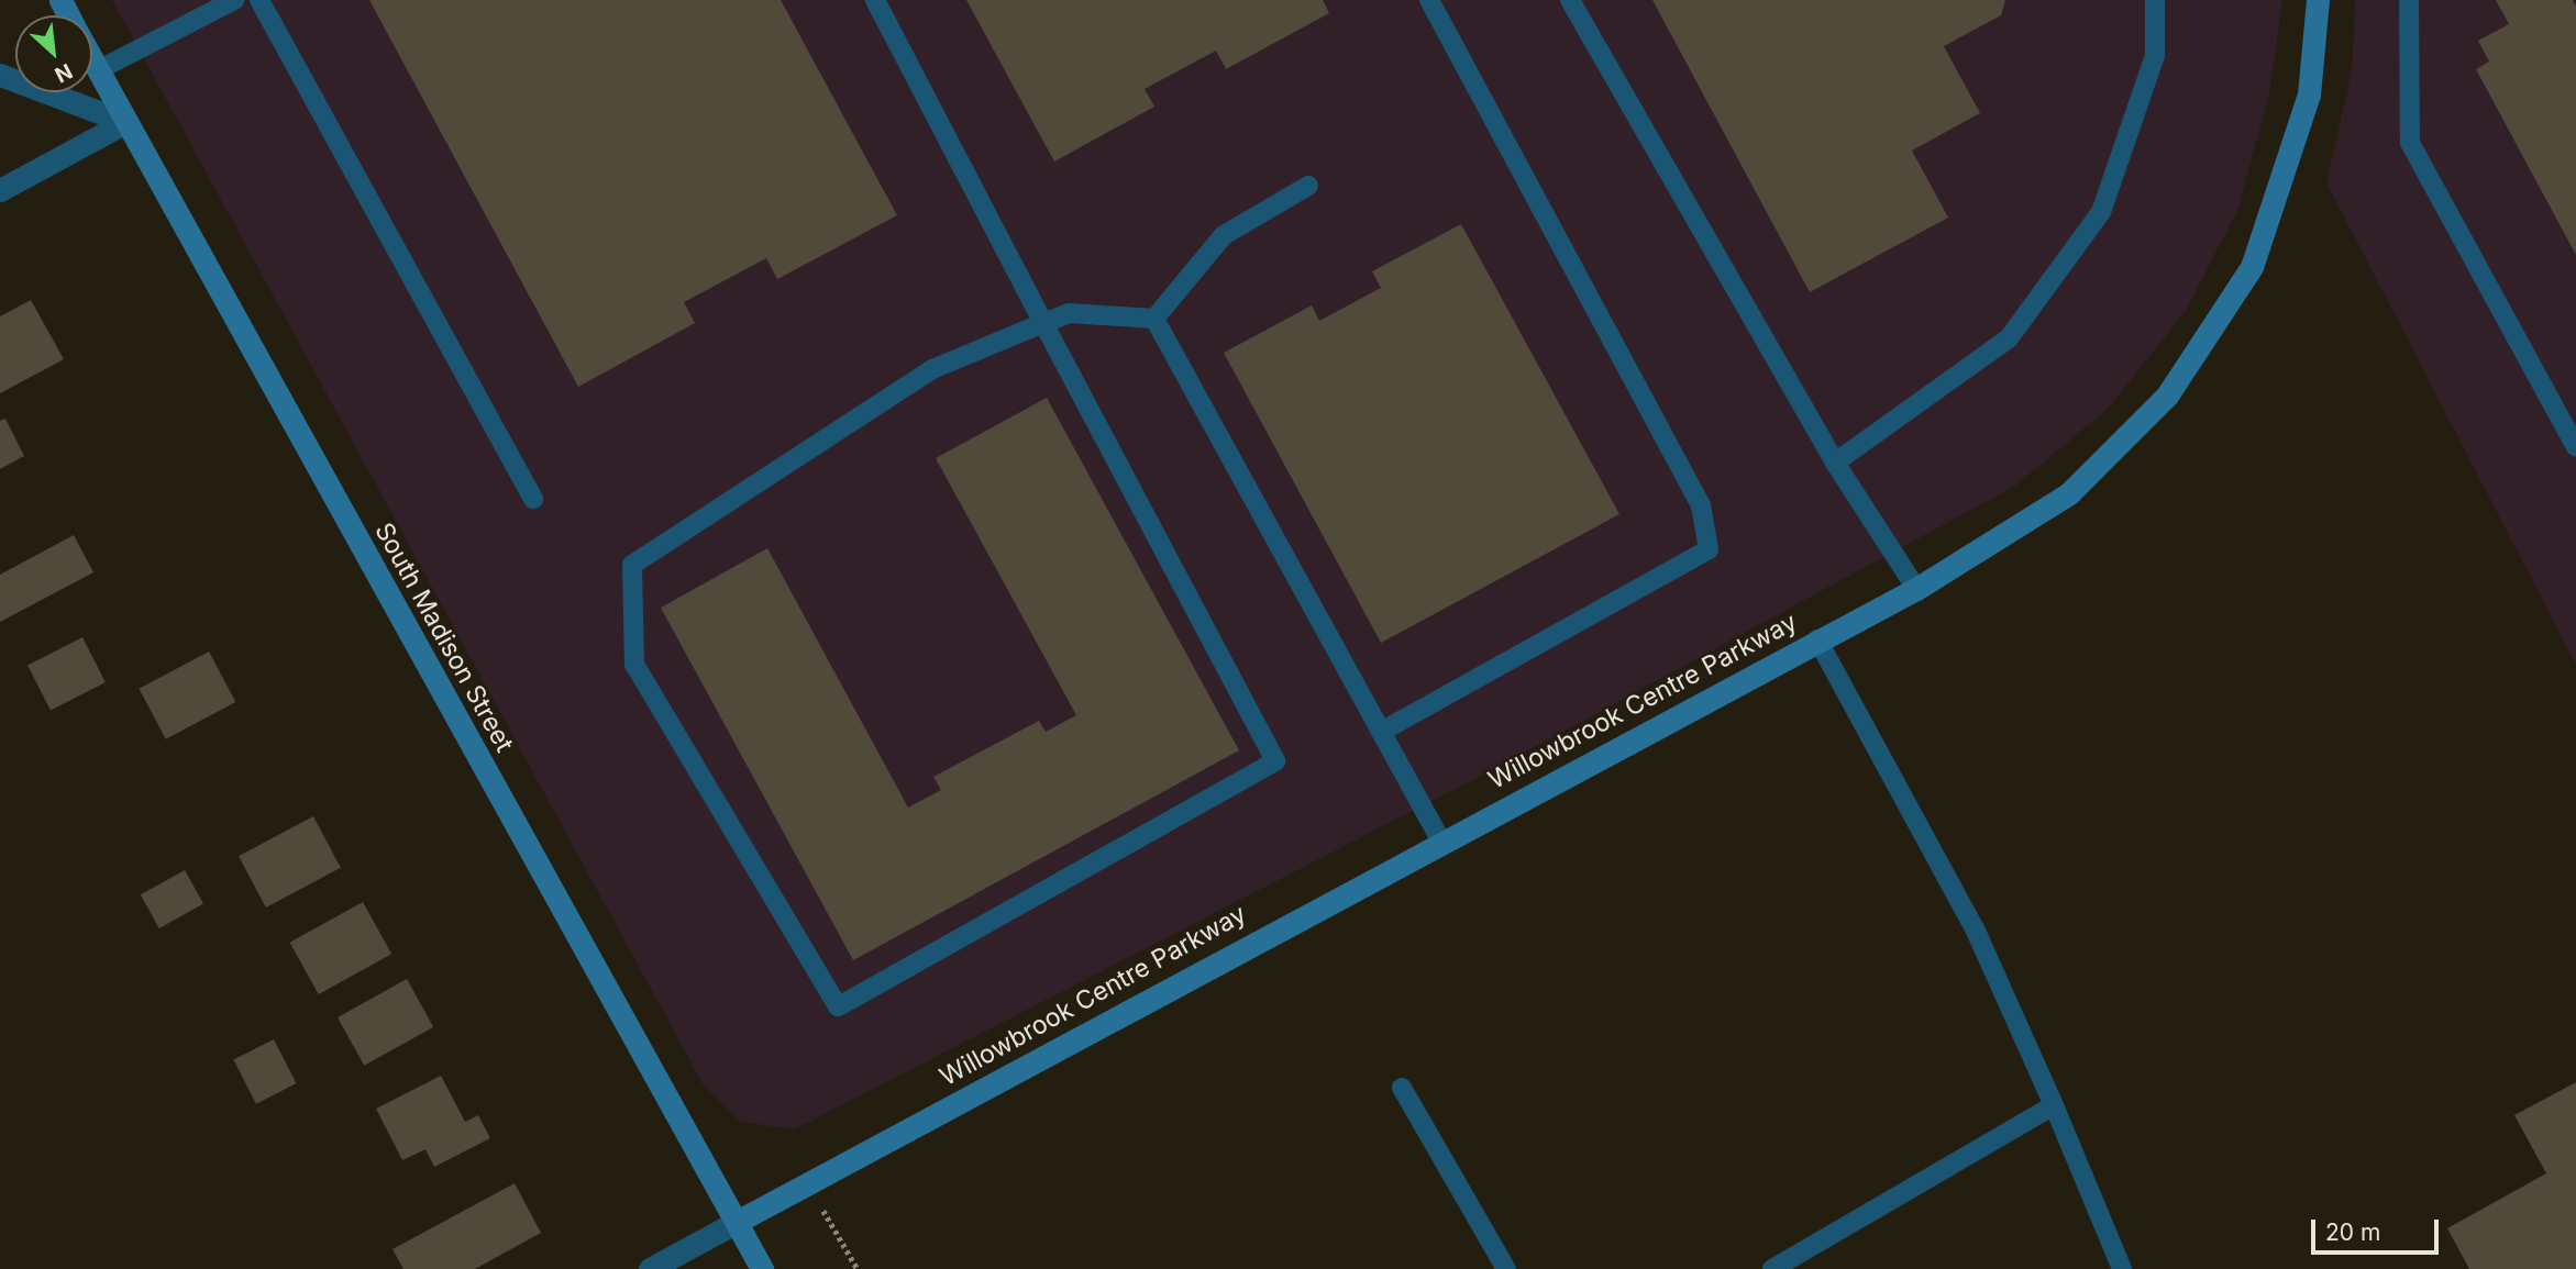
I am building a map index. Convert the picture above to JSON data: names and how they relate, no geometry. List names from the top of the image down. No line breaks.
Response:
{"streets":{"street":["South Madison Street","Willowbrook Centre Parkway"]},"crossings":[["South Madison Street","Willowbrook Centre Parkway"]],"scale_bar":"20 m","north":"bottom right"}
